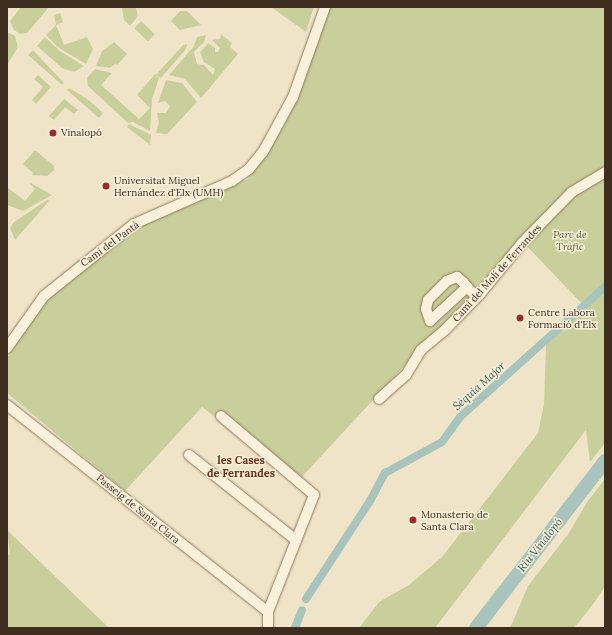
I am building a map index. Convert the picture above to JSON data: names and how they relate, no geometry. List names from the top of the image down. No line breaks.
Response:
{"streets":{"street":["Camí del Pantà","Camí del Molí de Ferrandes","Passeig de Santa Clara"]},"districts":["les Cases de Ferrandes"],"water":["Séquia Major","Riu Vinalopó"],"parks":["Parc de Tràfic"],"places":["Vinalopó","Universitat Miguel Hernández d'Elx (UMH)","Centre Labora Formació d'Elx","Monasterio de Santa Clara"]}
